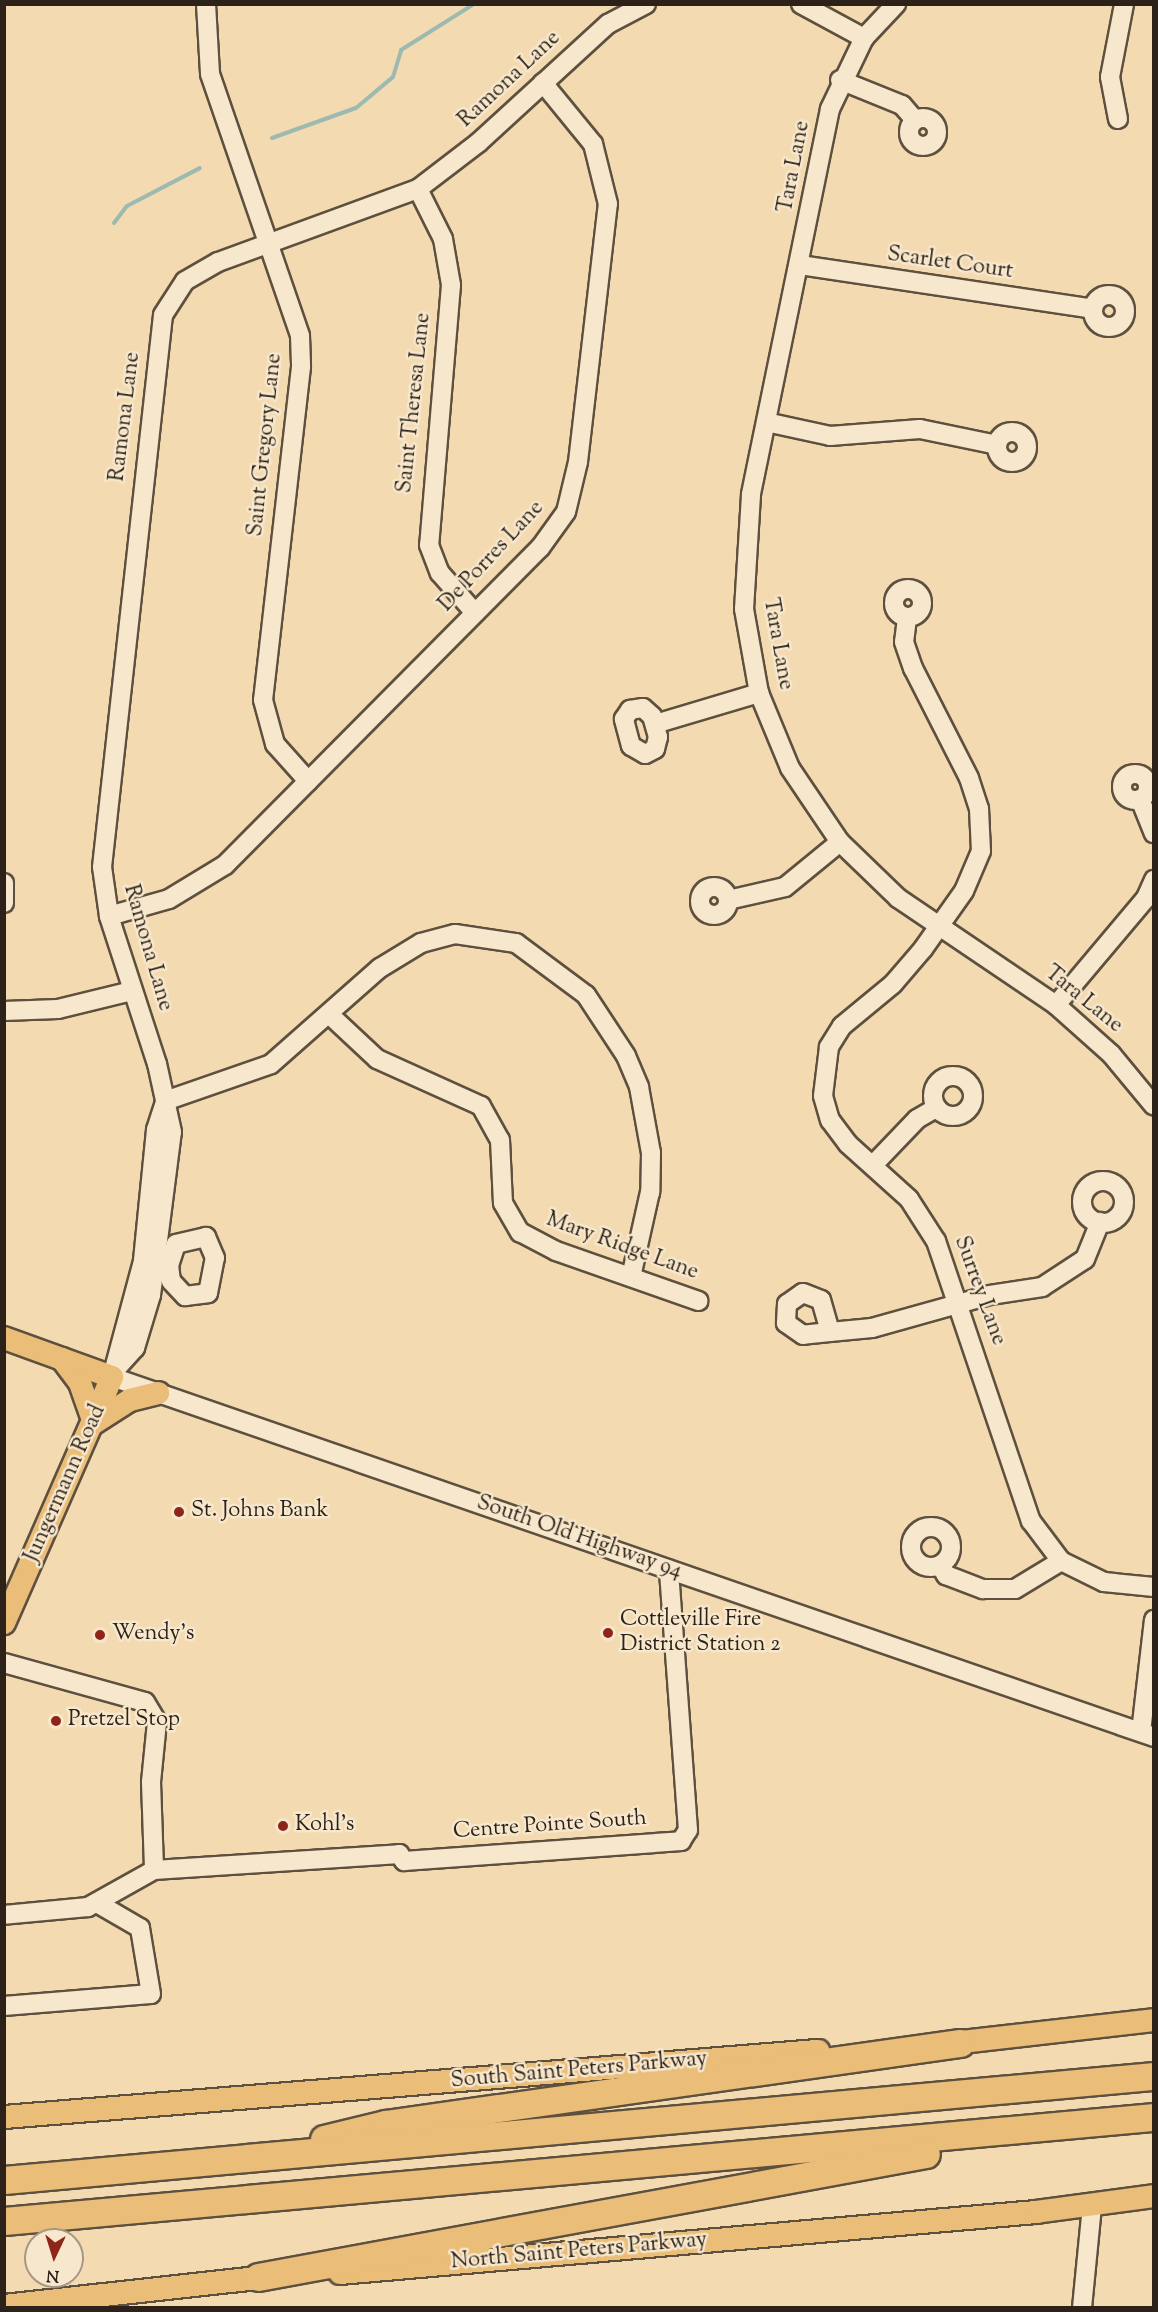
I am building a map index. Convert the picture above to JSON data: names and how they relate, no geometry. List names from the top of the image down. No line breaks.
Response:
{"streets":{"main road":["Jungermann Road","South Old Highway 94","South Saint Peters Parkway","North Saint Peters Parkway"],"street":["Ramona Lane","Tara Lane","Scarlet Court","Saint Theresa Lane","Saint Gregory Lane","De Porres Lane","Mary Ridge Lane","Surrey Lane","Centre Pointe South"]},"crossings":[["Ramona Lane","Saint Theresa Lane"],["Ramona Lane","Saint Gregory Lane"],["Ramona Lane","De Porres Lane"],["Ramona Lane","Jungermann Road"],["Ramona Lane","South Old Highway 94"],["Tara Lane","Scarlet Court"],["Tara Lane","Surrey Lane"],["Saint Theresa Lane","De Porres Lane"],["Saint Gregory Lane","De Porres Lane"],["Jungermann Road","South Old Highway 94"],["South Old Highway 94","Centre Pointe South"]],"places":["St. Johns Bank","Cottleville Fire District Station 2","Wendy's","Pretzel Stop","Kohl's"],"north":"bottom"}
